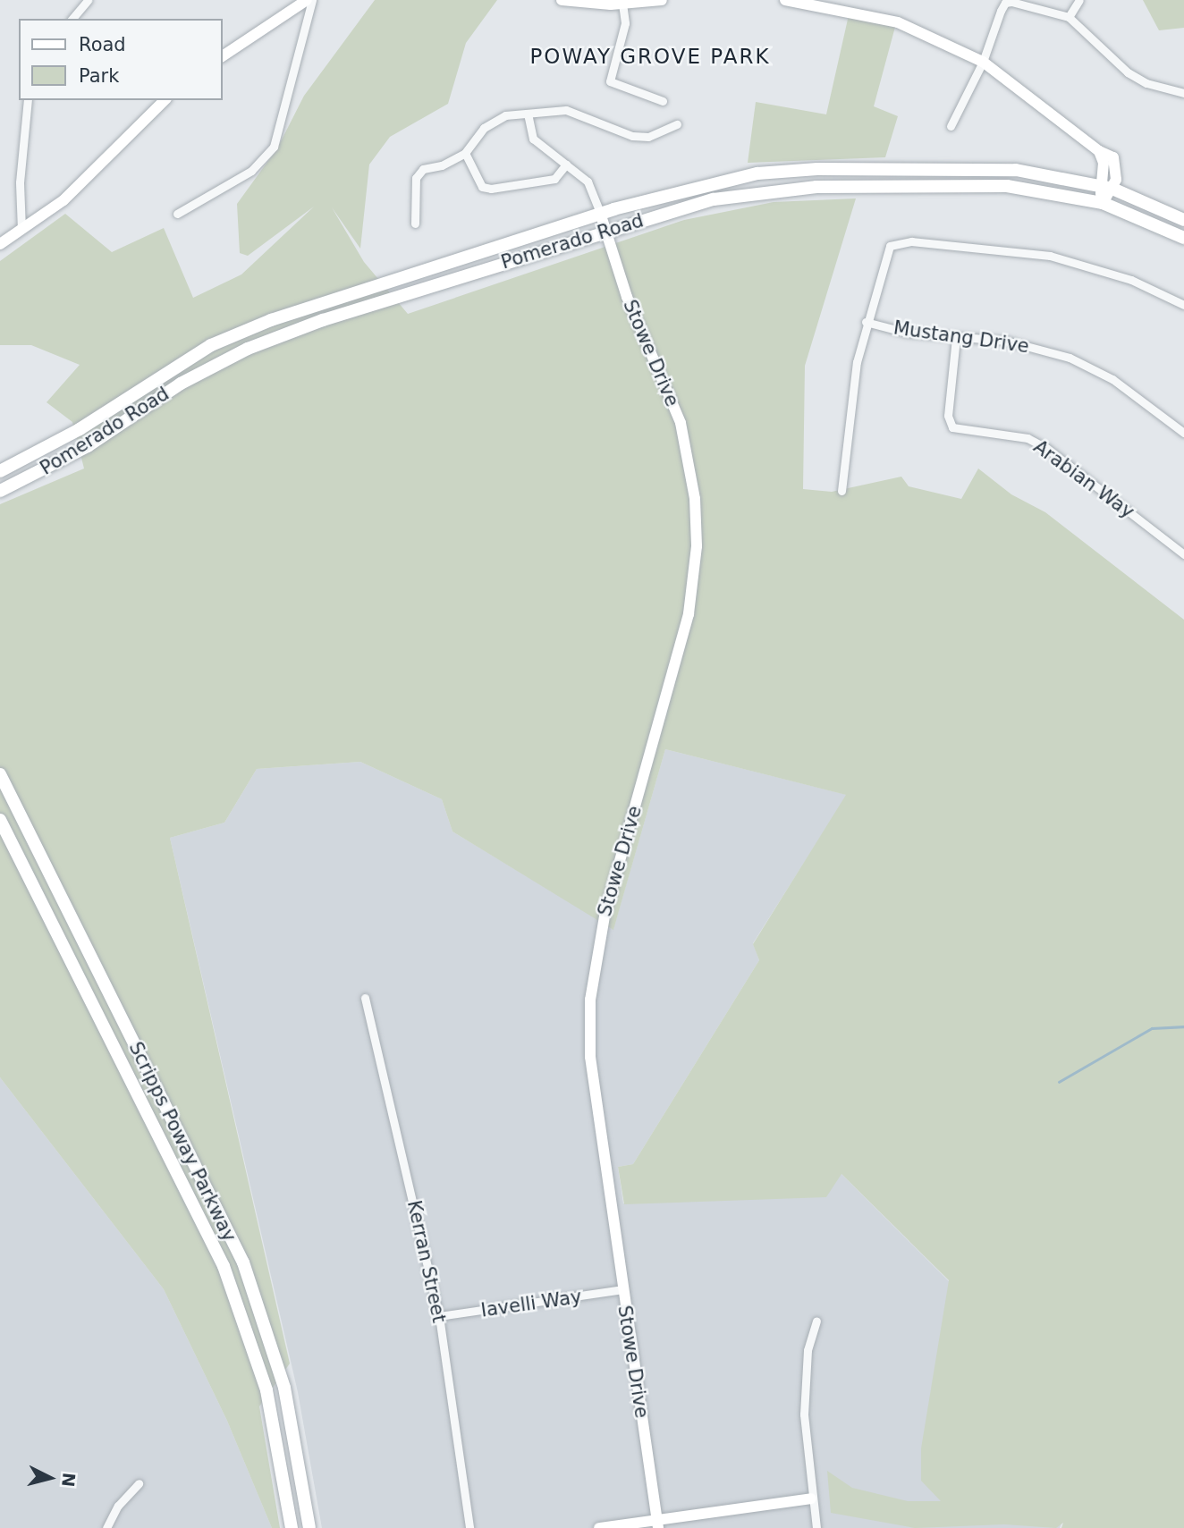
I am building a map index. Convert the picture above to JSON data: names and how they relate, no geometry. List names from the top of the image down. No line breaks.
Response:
{"streets":{"main road":["Pomerado Road","Stowe Drive","Scripps Poway Parkway"],"street":["Mustang Drive","Arabian Way","Kerran Street","Iavelli Way"]},"crossings":[["Pomerado Road","Stowe Drive"],["Mustang Drive","Arabian Way"],["Stowe Drive","Iavelli Way"],["Kerran Street","Iavelli Way"]],"districts":["POWAY GROVE PARK"],"legend":["Road","Park"],"north":"right"}
